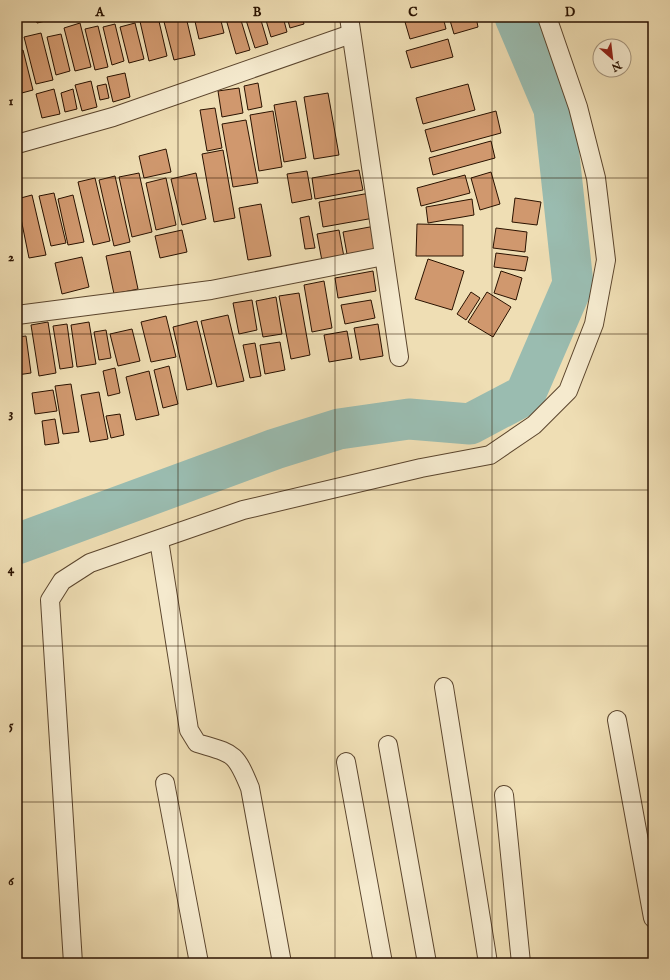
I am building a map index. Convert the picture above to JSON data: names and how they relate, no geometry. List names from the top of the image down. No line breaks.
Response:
{"north":"bottom right","grid":{"columns":["A","B","C","D"],"rows":["1","2","3","4","5","6"]}}
